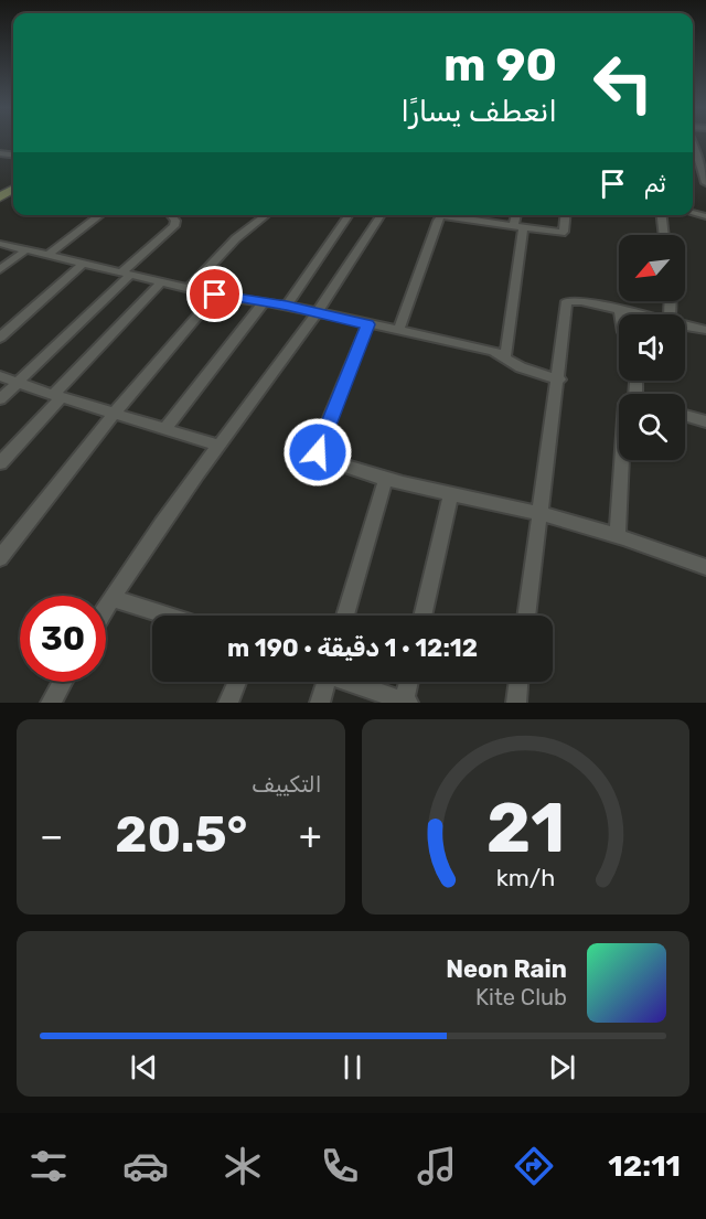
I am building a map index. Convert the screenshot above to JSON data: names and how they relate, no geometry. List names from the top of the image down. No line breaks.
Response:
{"north":"bottom left","page":{"turn":["90 m","انعطف يسارًا"],"then":"ثم","limit":"30","trip":"12:12 · 1 دقيقة · 190 m","tile":"التكييف","heat":["−","20.5°","+"],"song":["Neon Rain","Kite Club"],"tabs":"12:11","gauge":["21","km/h"]}}
